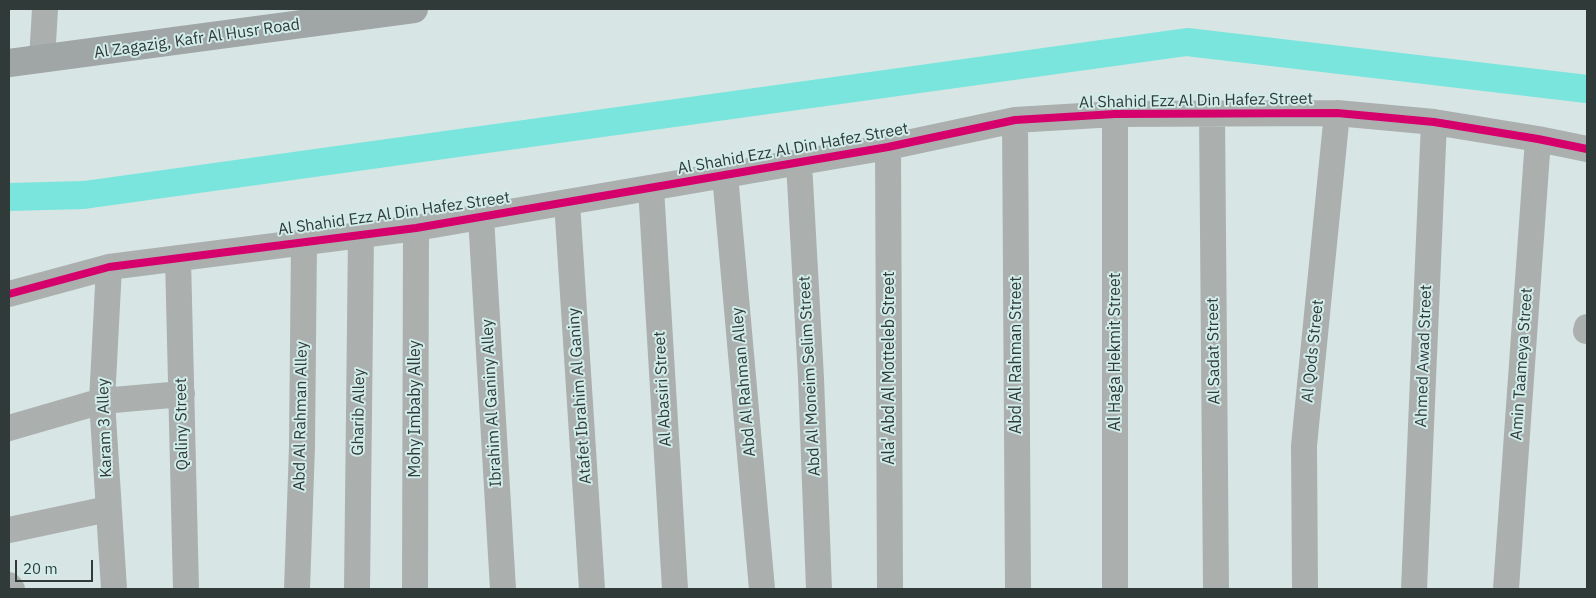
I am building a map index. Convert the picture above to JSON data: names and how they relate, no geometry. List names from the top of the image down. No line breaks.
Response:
{"streets":{"main road":["Al Zagazig, Kafr Al Husr Road"],"street":["Al Shahid Ezz Al Din Hafez Street","Al Sadat Street","Al Qods Street","Al Haga Hekmit Street","Abd Al Rahman Street","Ahmed Awad Street","Amin Taameya Street","Ala' Abd Al Motteleb Street","Abd Al Moneim Selim Street","Abd Al Rahman Alley","Al Abasiri Street","Atafet Ibrahim Al Ganiny","Ibrahim Al Ganiny Alley","Mohy Imbaby Alley","Gharib Alley","Qaliny Street","Karam 3 Alley"]},"crossings":[["Al Shahid Ezz Al Din Hafez Street","Al Sadat Street"],["Al Shahid Ezz Al Din Hafez Street","Al Qods Street"],["Al Shahid Ezz Al Din Hafez Street","Al Haga Hekmit Street"],["Al Shahid Ezz Al Din Hafez Street","Abd Al Rahman Street"],["Al Shahid Ezz Al Din Hafez Street","Ahmed Awad Street"],["Al Shahid Ezz Al Din Hafez Street","Amin Taameya Street"],["Al Shahid Ezz Al Din Hafez Street","Ala' Abd Al Motteleb Street"],["Al Shahid Ezz Al Din Hafez Street","Abd Al Moneim Selim Street"],["Al Shahid Ezz Al Din Hafez Street","Abd Al Rahman Alley"],["Al Shahid Ezz Al Din Hafez Street","Al Abasiri Street"],["Al Shahid Ezz Al Din Hafez Street","Atafet Ibrahim Al Ganiny"],["Al Shahid Ezz Al Din Hafez Street","Ibrahim Al Ganiny Alley"],["Al Shahid Ezz Al Din Hafez Street","Mohy Imbaby Alley"],["Al Shahid Ezz Al Din Hafez Street","Gharib Alley"],["Al Shahid Ezz Al Din Hafez Street","Qaliny Street"],["Al Shahid Ezz Al Din Hafez Street","Karam 3 Alley"]],"scale_bar":"20 m"}
